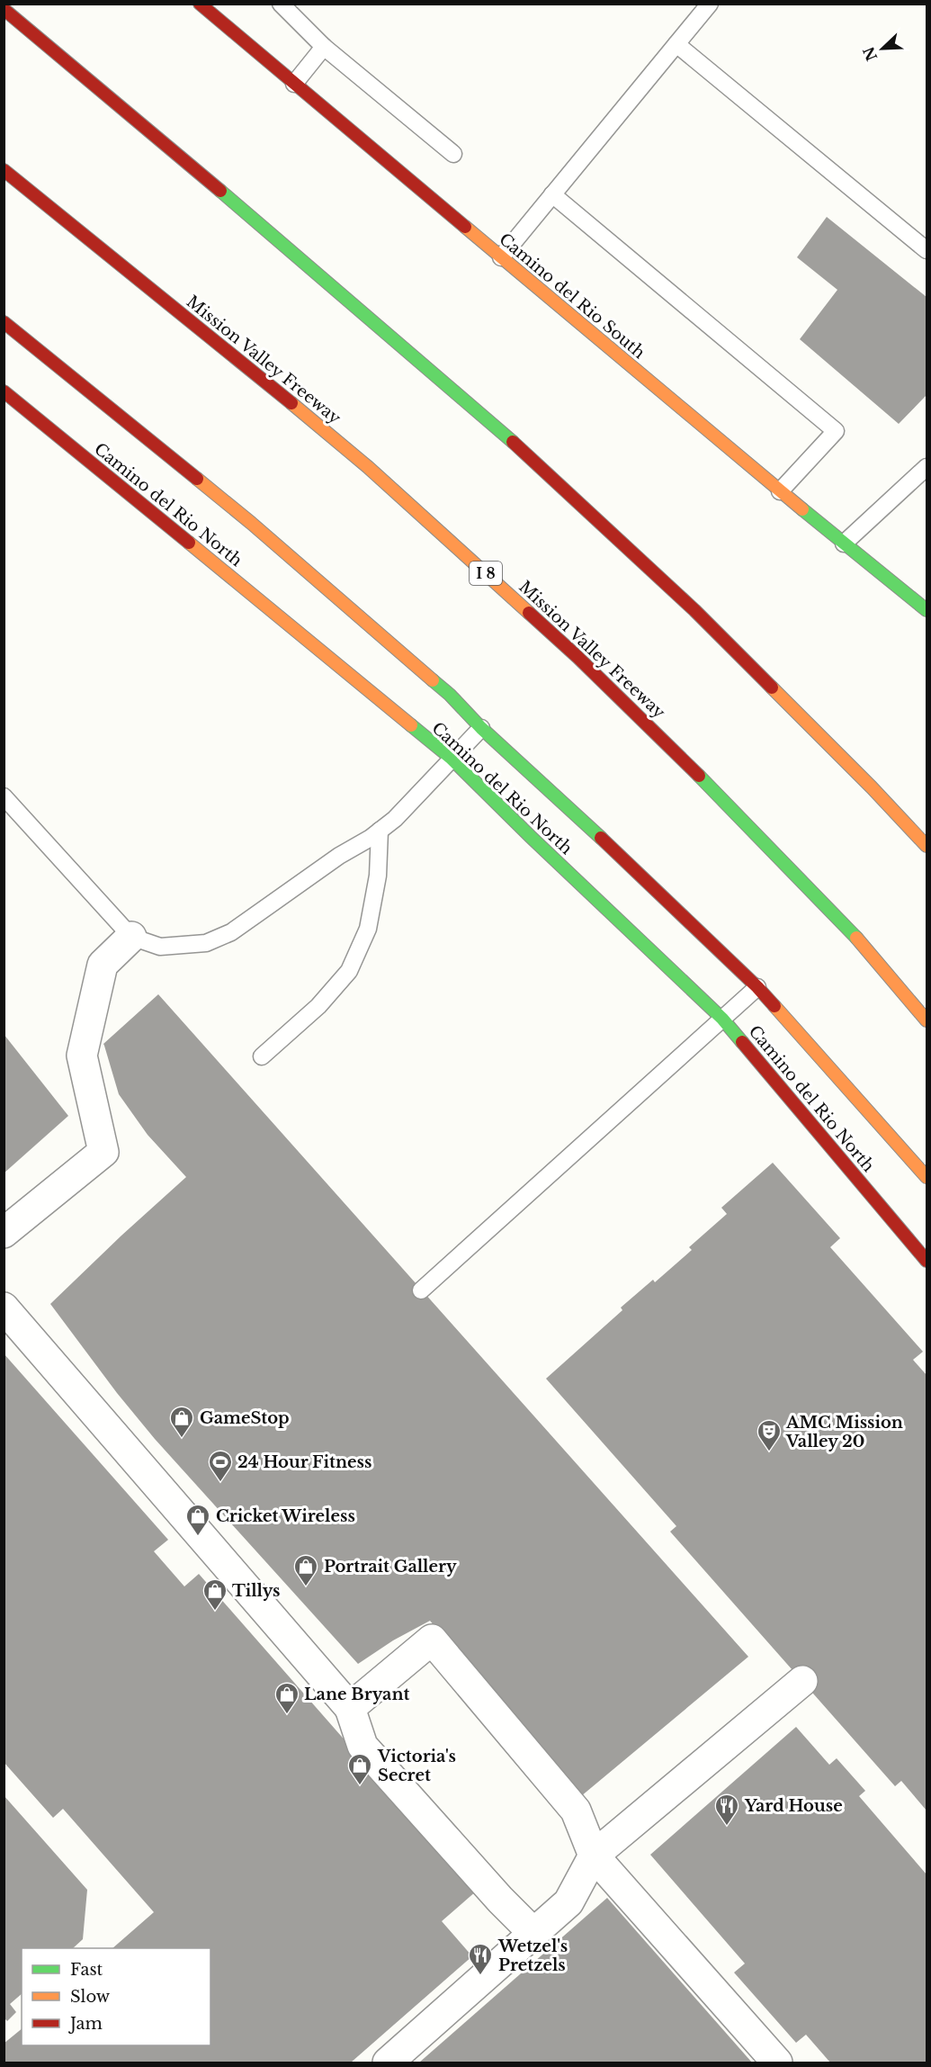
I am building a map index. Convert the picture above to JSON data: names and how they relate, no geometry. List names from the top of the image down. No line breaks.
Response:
{"streets":{"main road":["Camino del Rio South","Mission Valley Freeway","Camino del Rio North","I 8"]},"places":{"shop":["GameStop","Cricket Wireless","Portrait Gallery","Tillys","Lane Bryant","Victoria's Secret"],"theatre":["AMC Mission Valley 20"],"sports":["24 Hour Fitness"],"restaurant":["Yard House","Wetzel's Pretzels"]},"legend":["Fast","Slow","Jam"],"north":"bottom left"}
